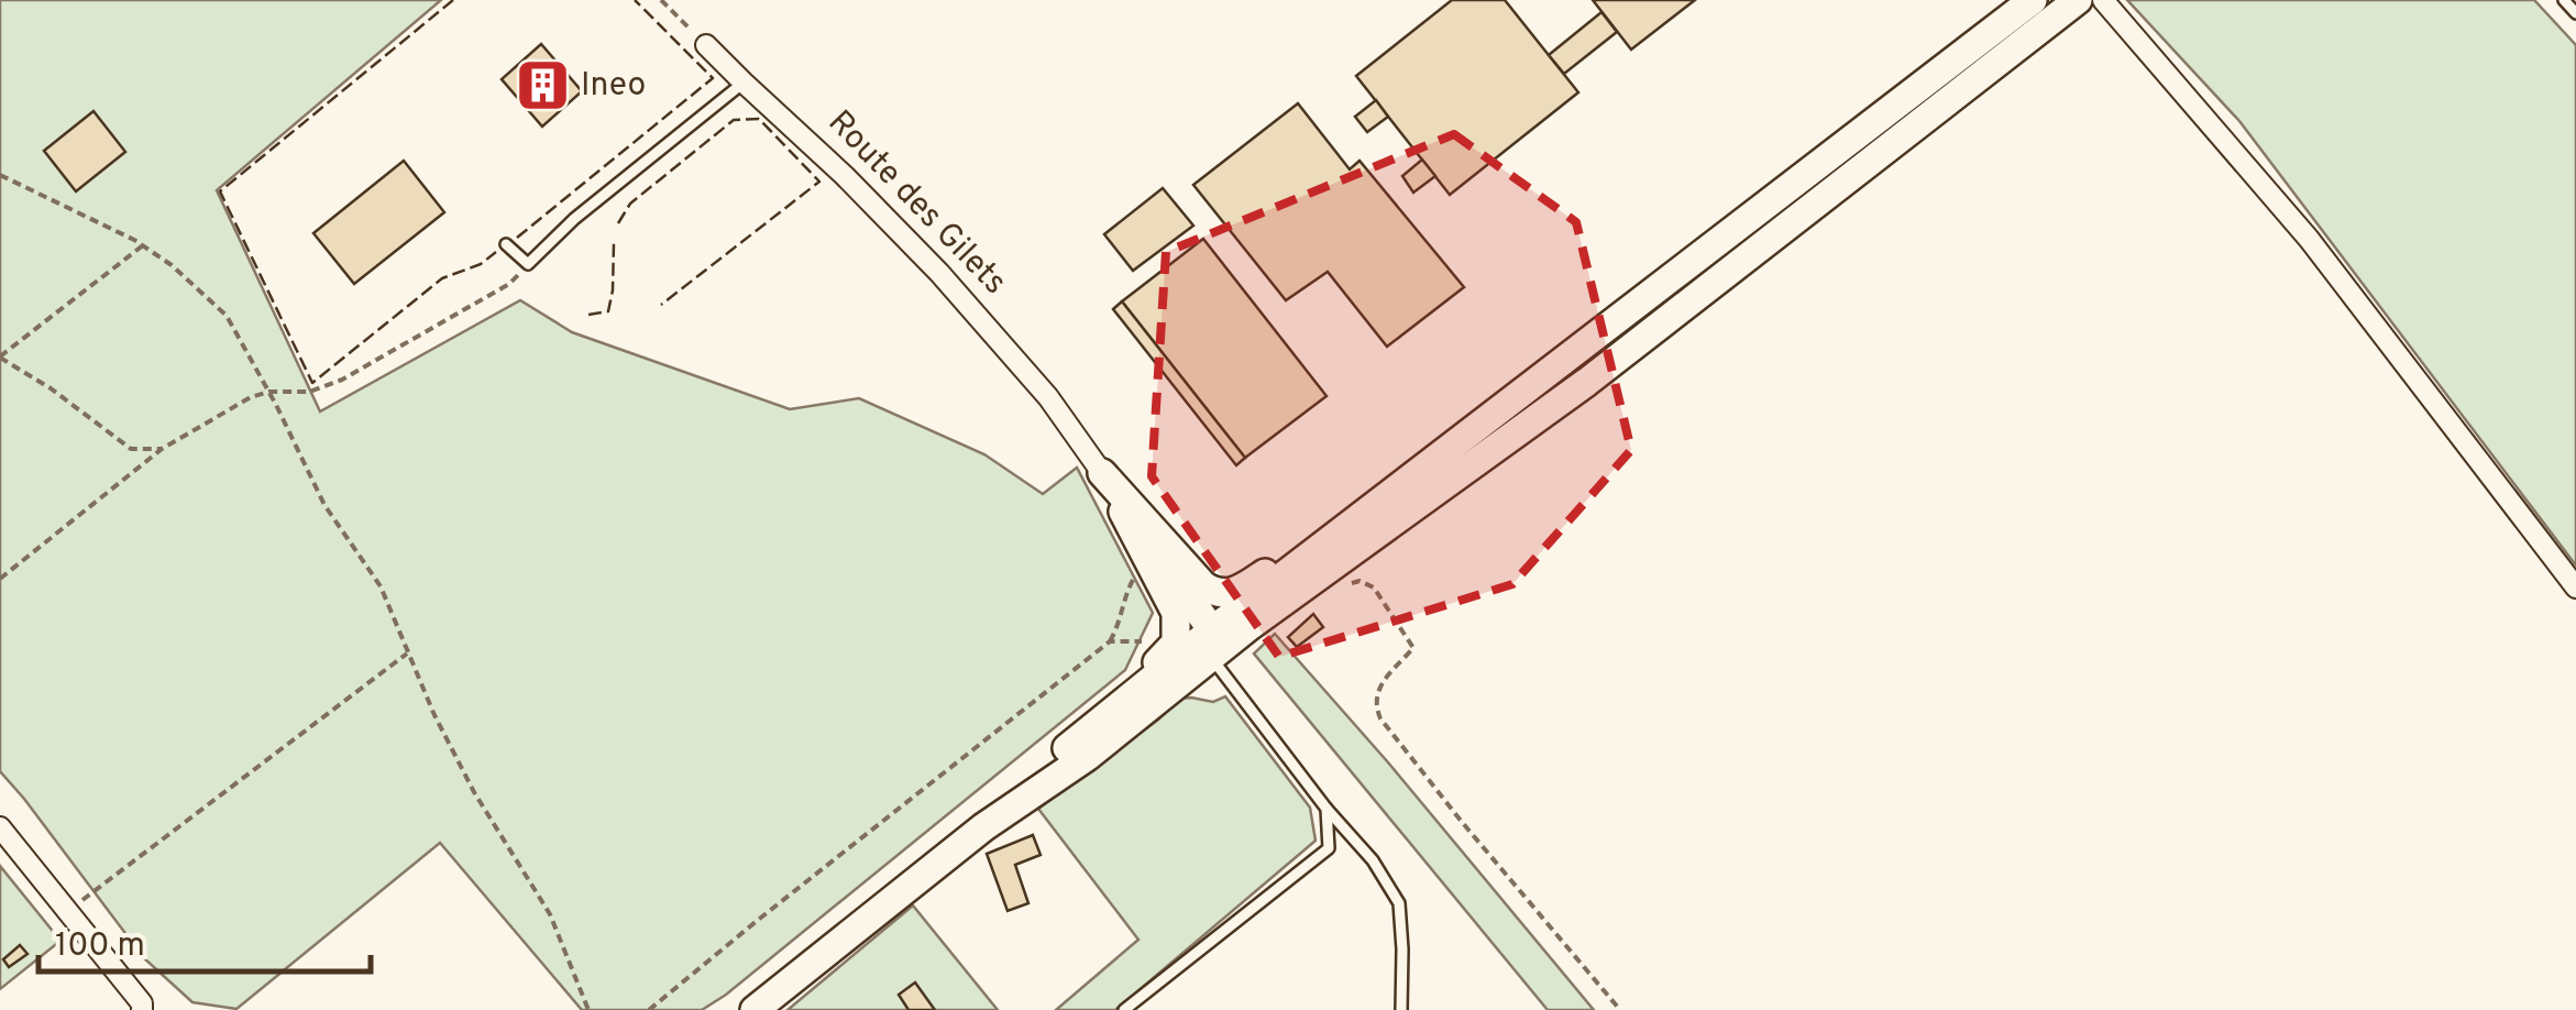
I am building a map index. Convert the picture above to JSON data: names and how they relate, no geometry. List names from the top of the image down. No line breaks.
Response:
{"streets":{"main road":["Route des Gilets"]},"places":{"building":["Ineo"]},"scale_bar":"100 m"}
